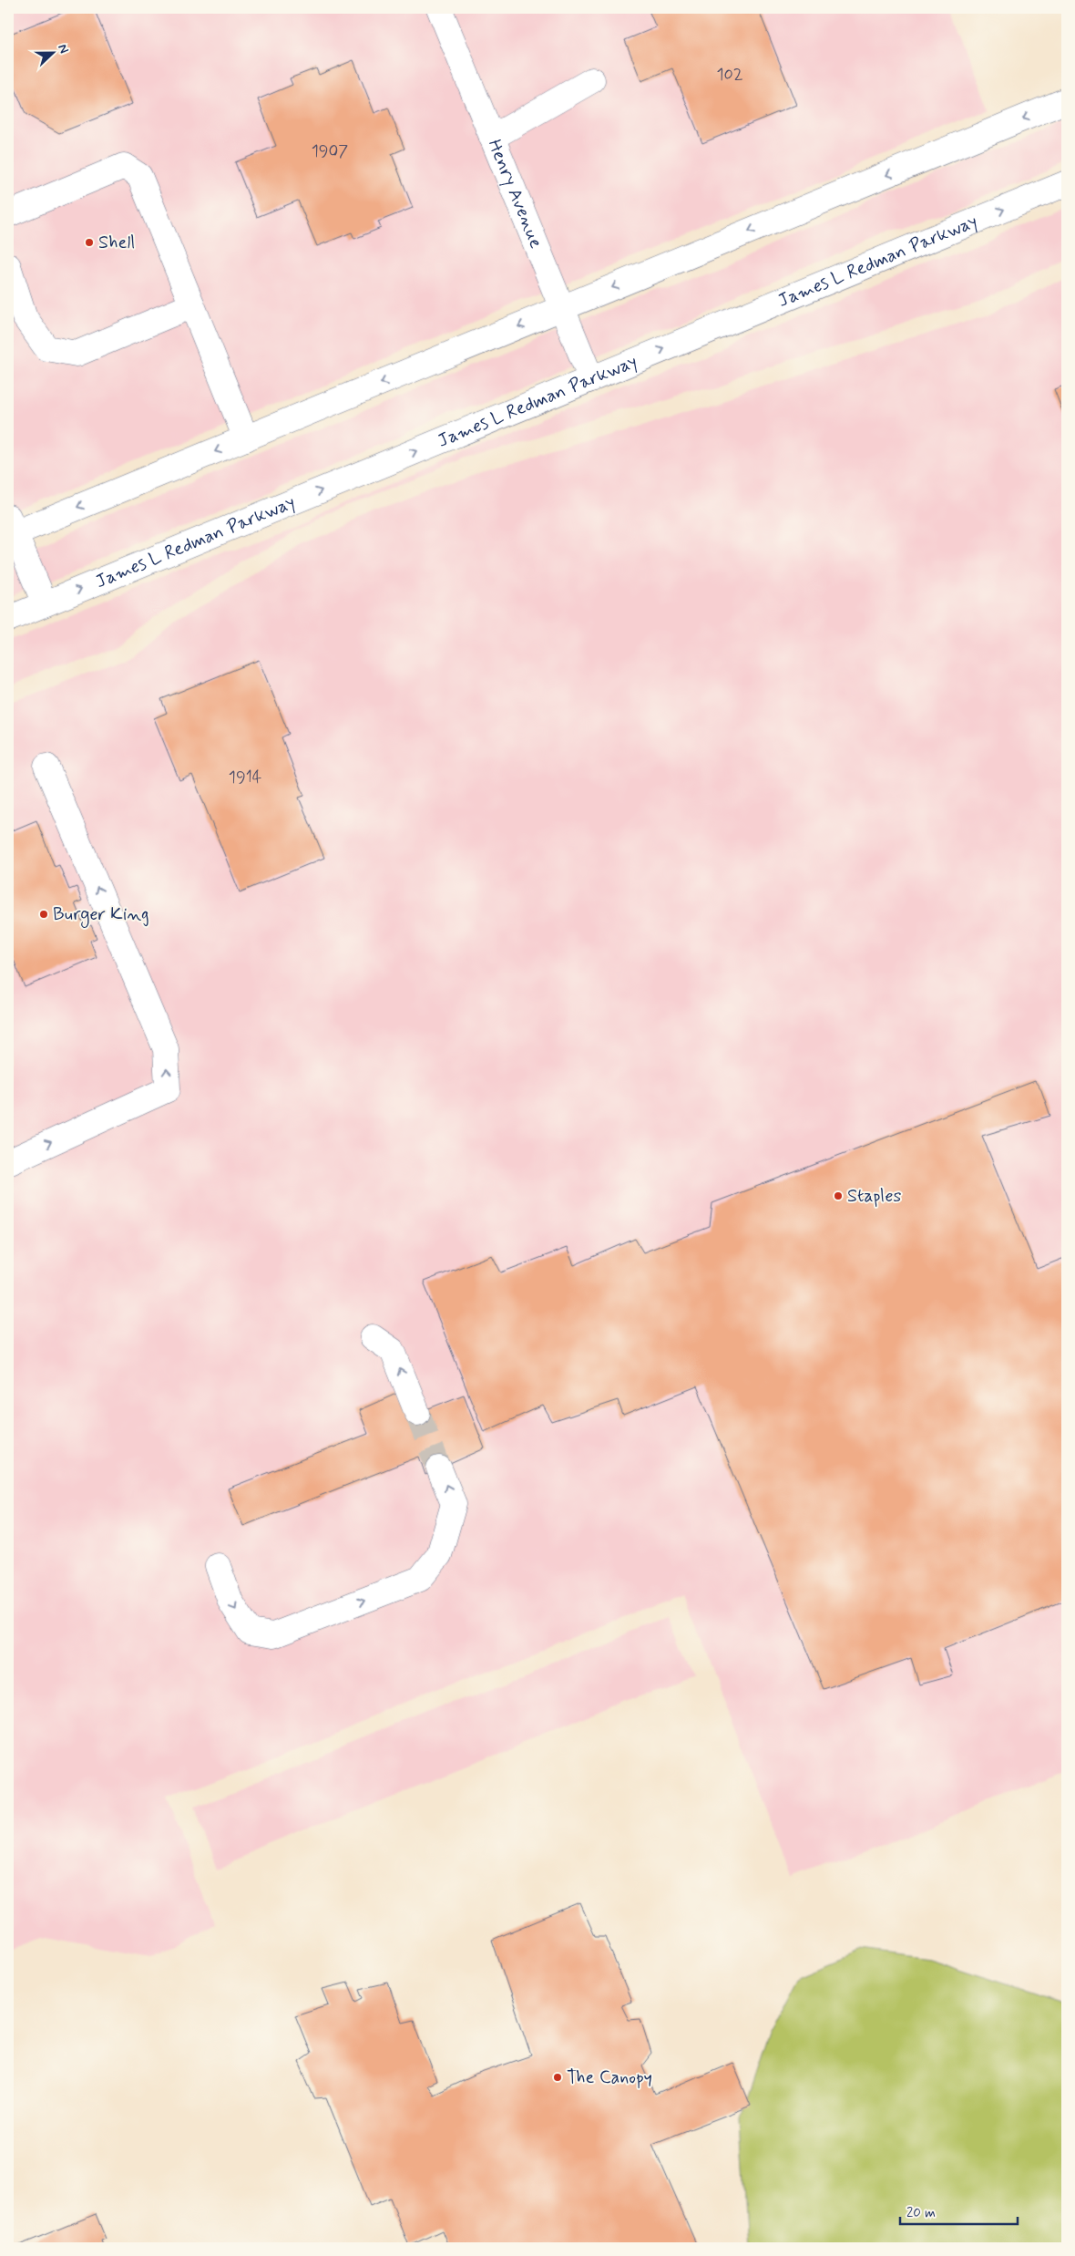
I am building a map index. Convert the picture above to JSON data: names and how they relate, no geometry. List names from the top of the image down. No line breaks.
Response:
{"streets":{"main road":["Henry Avenue","James L Redman Parkway"]},"crossings":[["Henry Avenue","James L Redman Parkway"]],"places":["Shell","Burger King","Staples","The Canopy"],"house_numbers":["102","1907","1914"],"scale_bar":"20 m","north":"right"}
